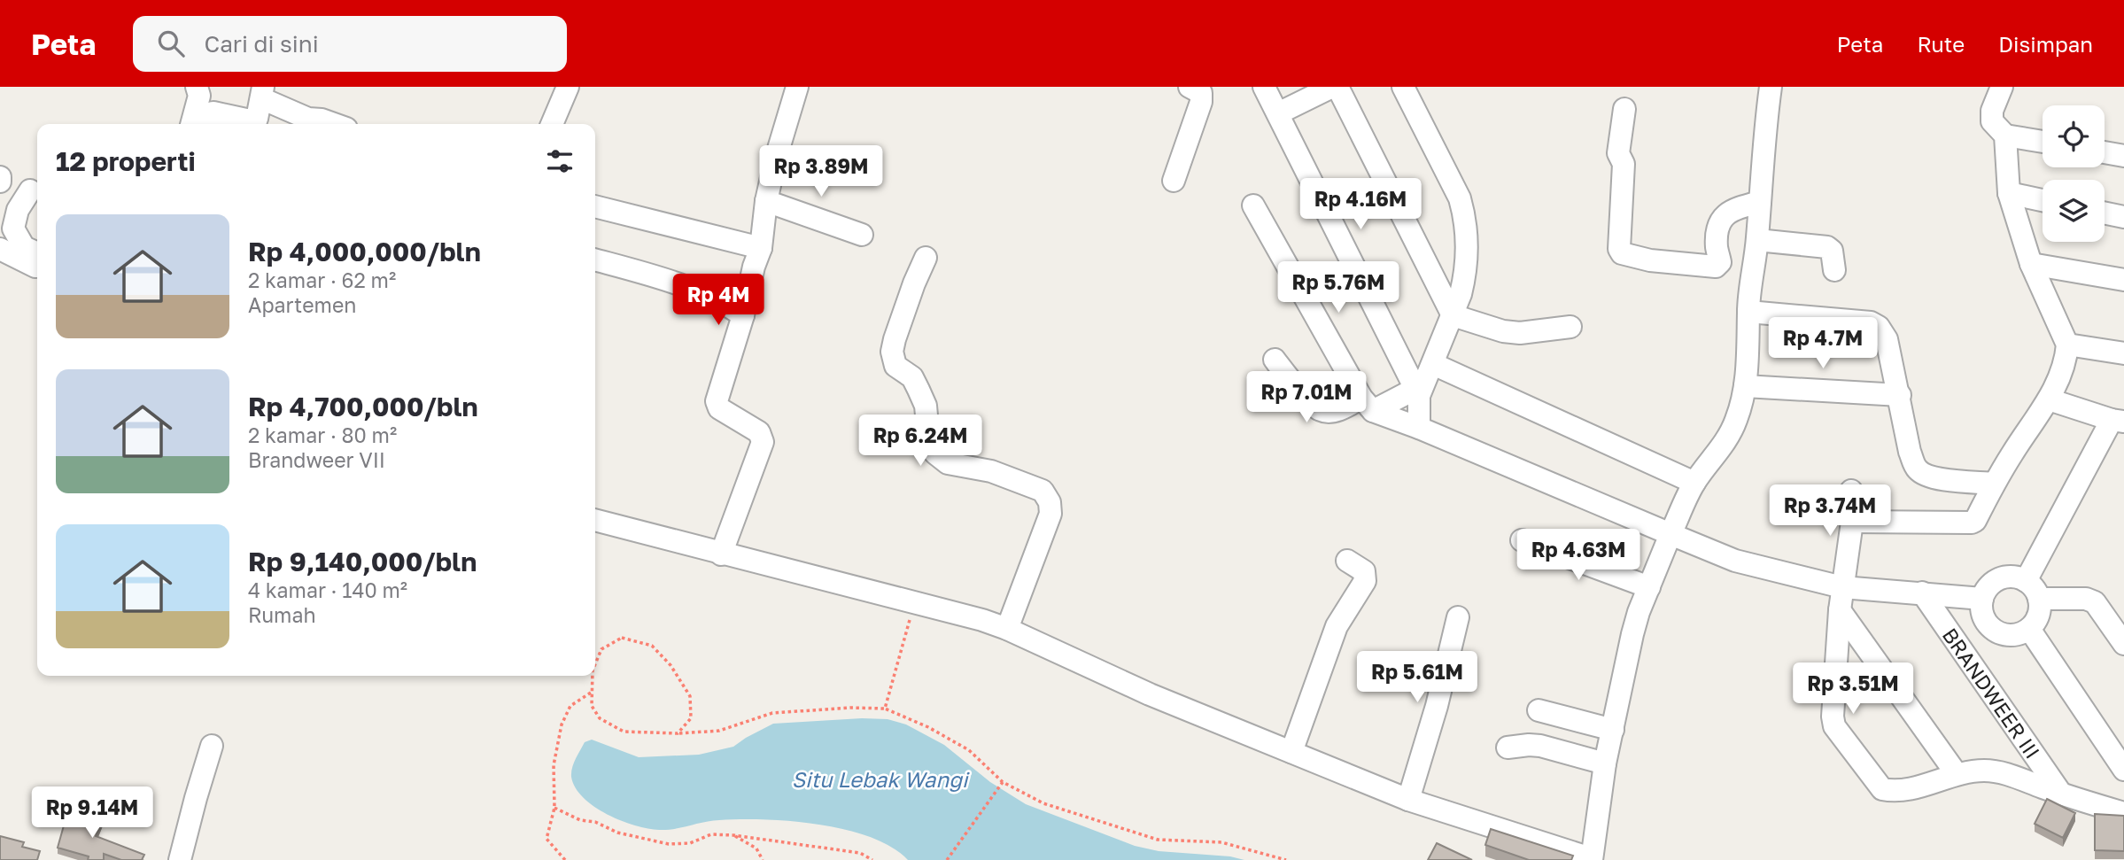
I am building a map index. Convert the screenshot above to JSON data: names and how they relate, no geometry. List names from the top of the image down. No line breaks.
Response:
{"streets":{"street":["BRANDWEER III"]},"water":["Situ Lebak Wangi"],"page":{"header":"Peta","search":"Cari di sini","nav":["Peta","Rute","Disimpan"],"heading":"12 properti","price":["Rp 3.89M","Rp 4.16M","Rp 5.76M","Rp 4M","Rp 4.7M","Rp 7.01M","Rp 6.24M","Rp 3.74M","Rp 4.63M","Rp 5.61M","Rp 3.51M","Rp 9.14M"],"list":[{"name":"Rp 4,000,000/bln","note":"2 kamar · 62 m² · Apartemen"},{"name":"Rp 4,700,000/bln","note":"2 kamar · 80 m² · Brandweer VII"},{"name":"Rp 9,140,000/bln","note":"4 kamar · 140 m² · Rumah"}]}}
